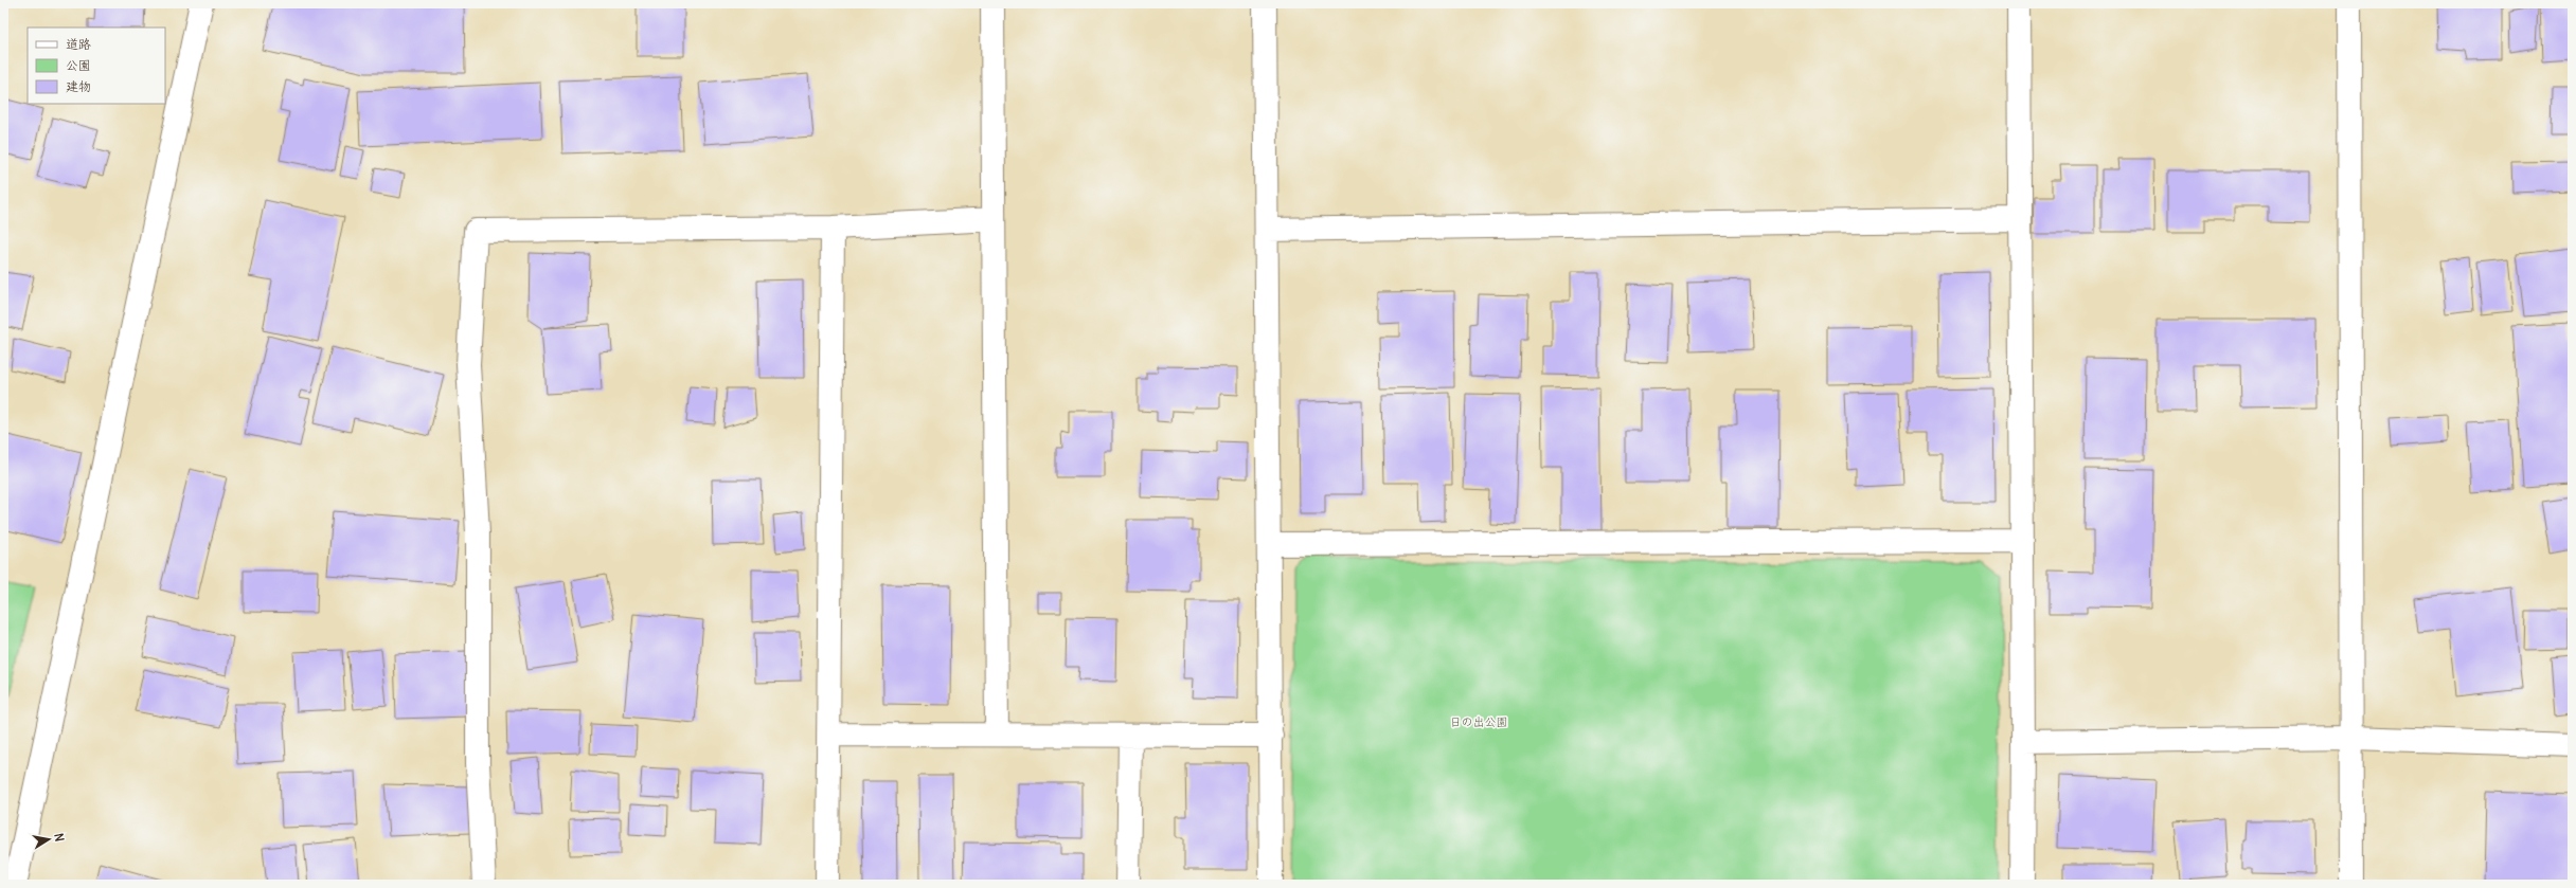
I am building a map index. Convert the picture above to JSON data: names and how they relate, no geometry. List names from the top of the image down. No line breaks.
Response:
{"parks":["日の出公園"],"legend":["道路","公園","建物"],"north":"right"}
